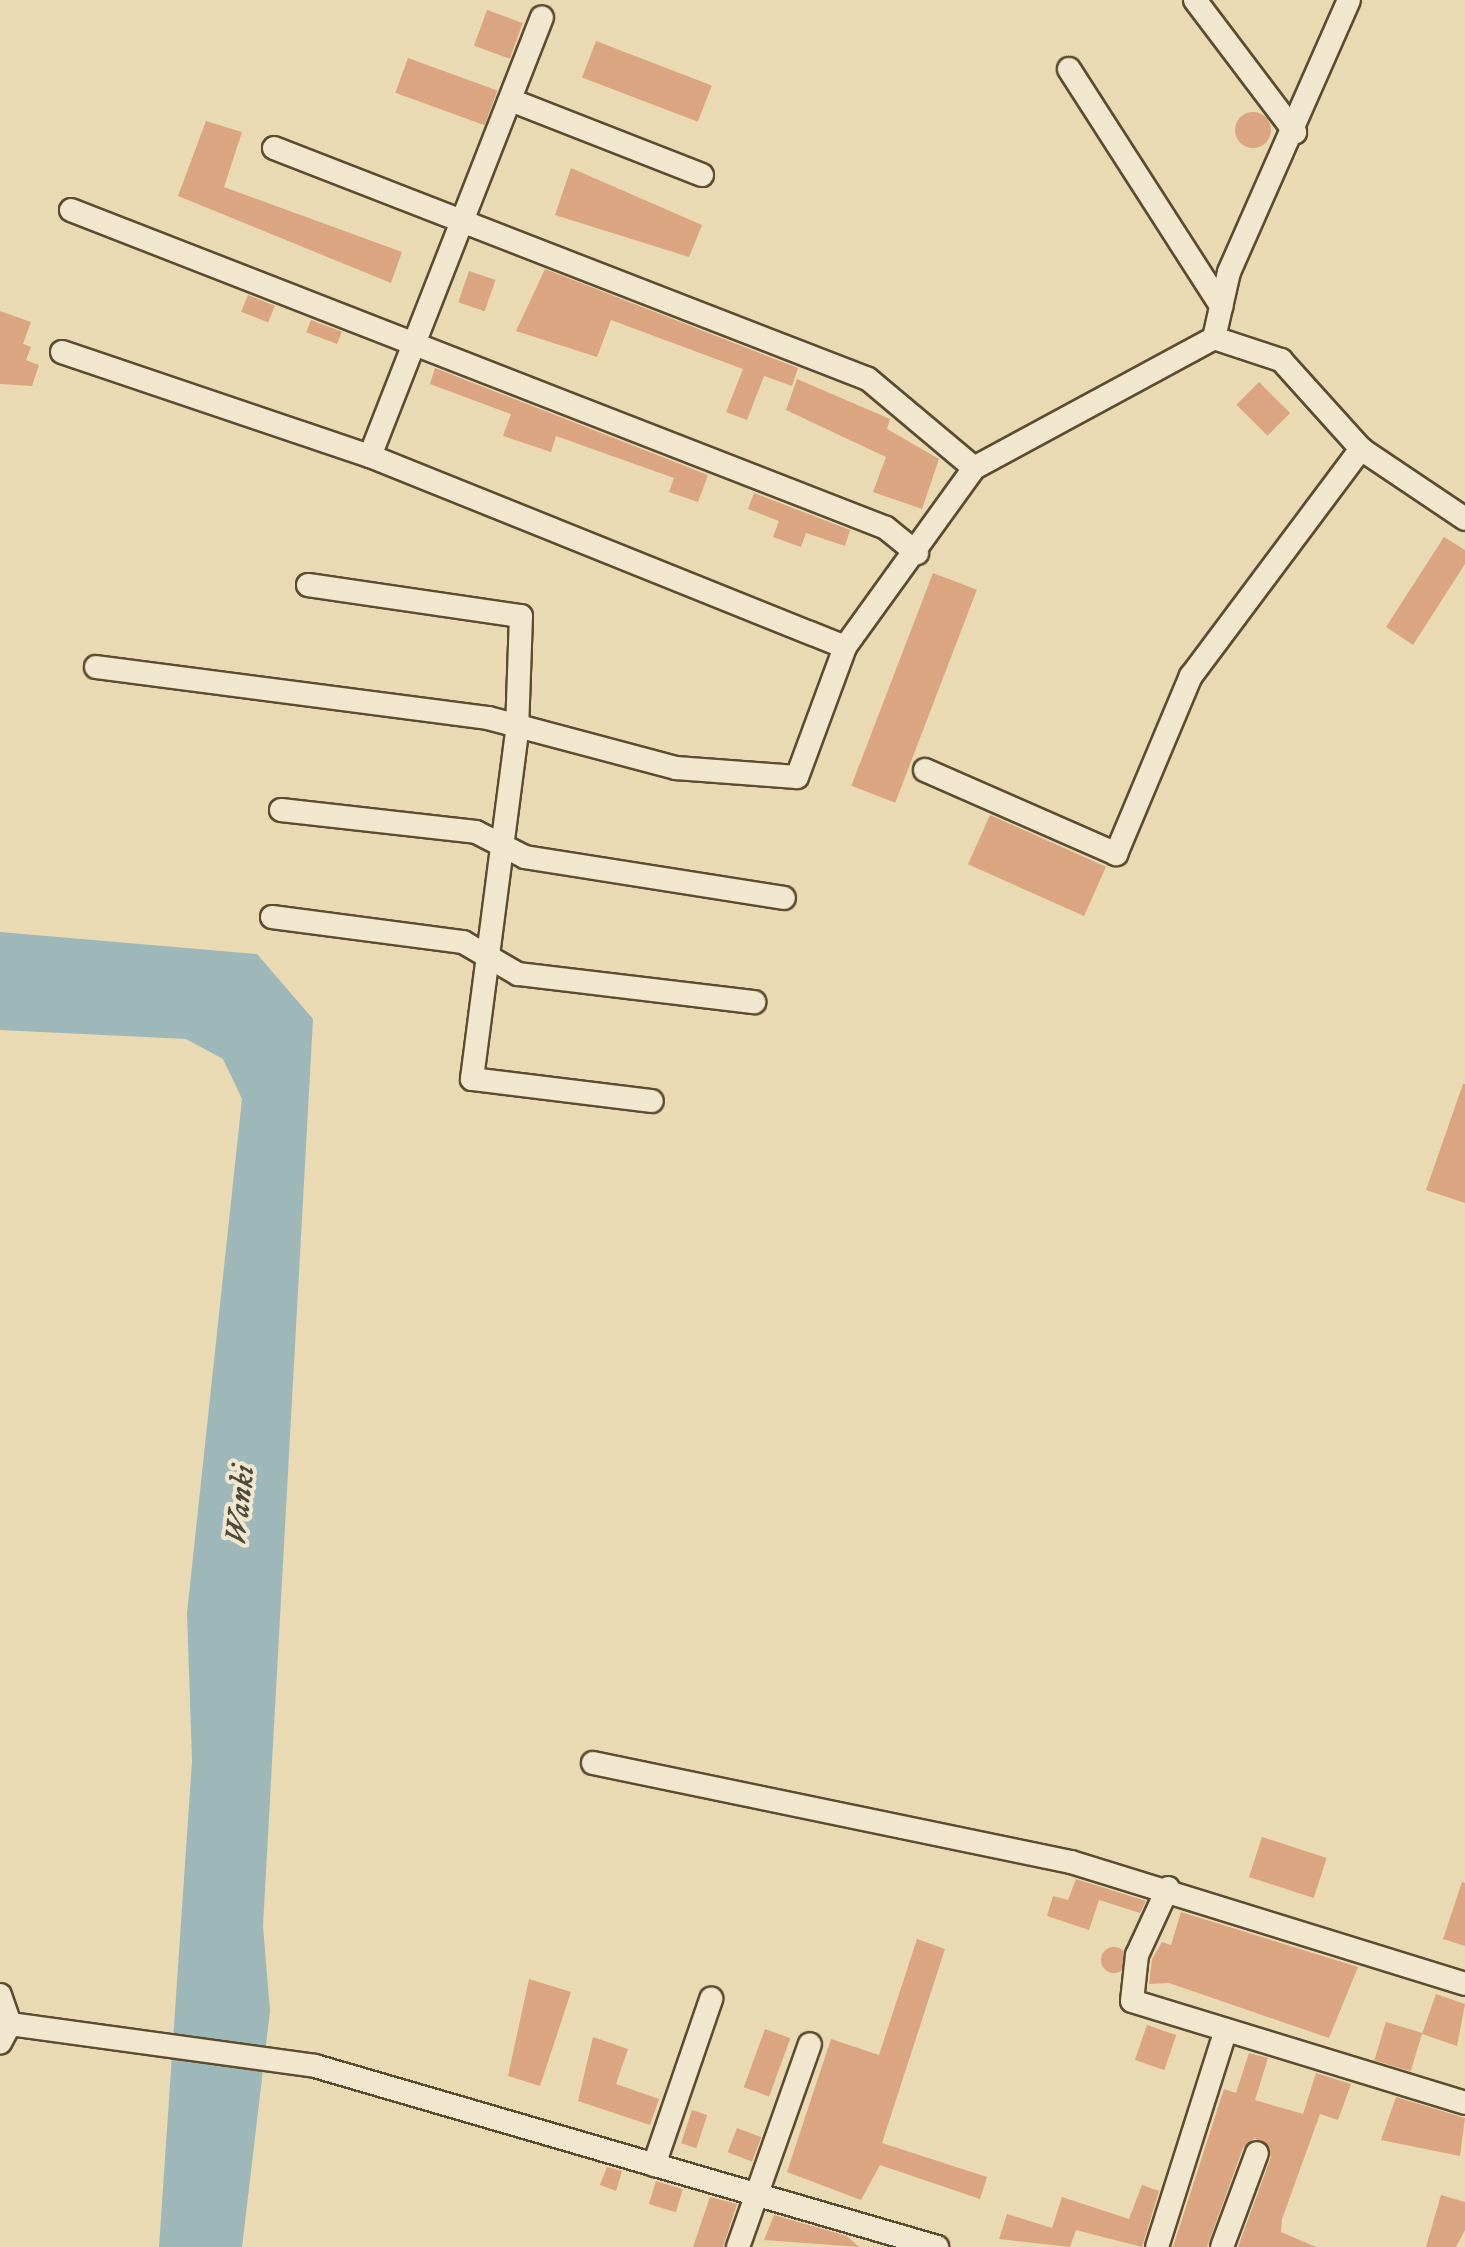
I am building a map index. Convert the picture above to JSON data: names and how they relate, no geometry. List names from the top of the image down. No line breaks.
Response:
{"water":["Wanki"]}
